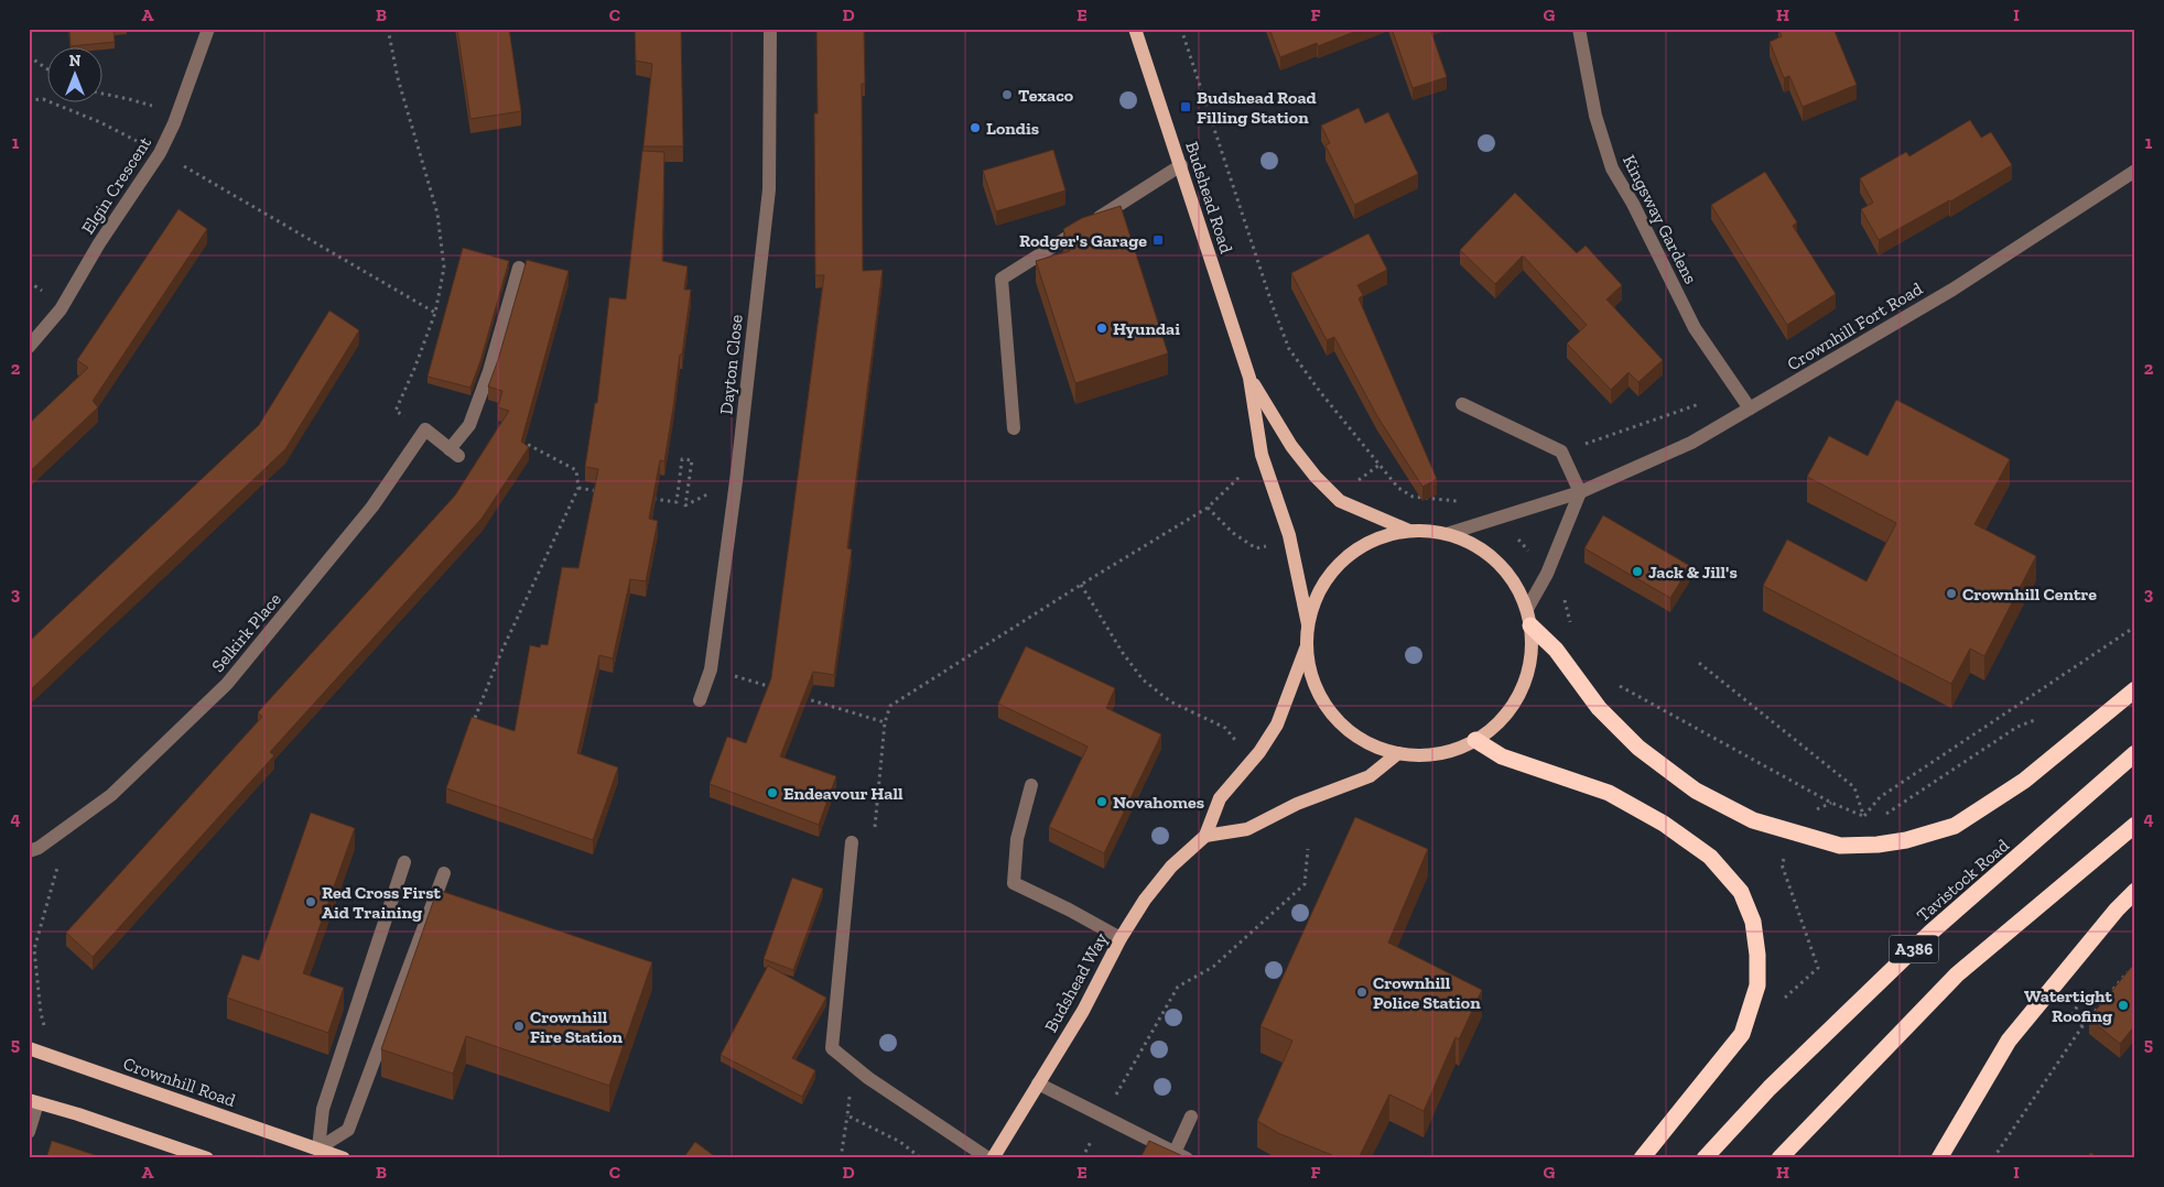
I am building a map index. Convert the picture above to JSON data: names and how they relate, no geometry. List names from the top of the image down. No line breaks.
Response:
{"streets":{"highway":["Tavistock Road","A386"],"main road":["Budshead Road","Budshead Way","Crownhill Road"],"street":["Elgin Crescent","Kingsway Gardens","Crownhill Fort Road","Dayton Close","Selkirk Place"]},"crossings":[["Kingsway Gardens","Crownhill Fort Road"]],"places":{"other":["Texaco","Londis","Hyundai","Jack & Jill's","Crownhill Centre","Endeavour Hall","Novahomes","Red Cross First Aid Training","Crownhill Police Station","Watertight Roofing","Crownhill Fire Station"],"transit":["Budshead Road Filling Station","Rodger's Garage"]},"north":"top","grid":{"columns":["A","B","C","D","E","F","G","H","I"],"rows":["1","2","3","4","5"]}}
